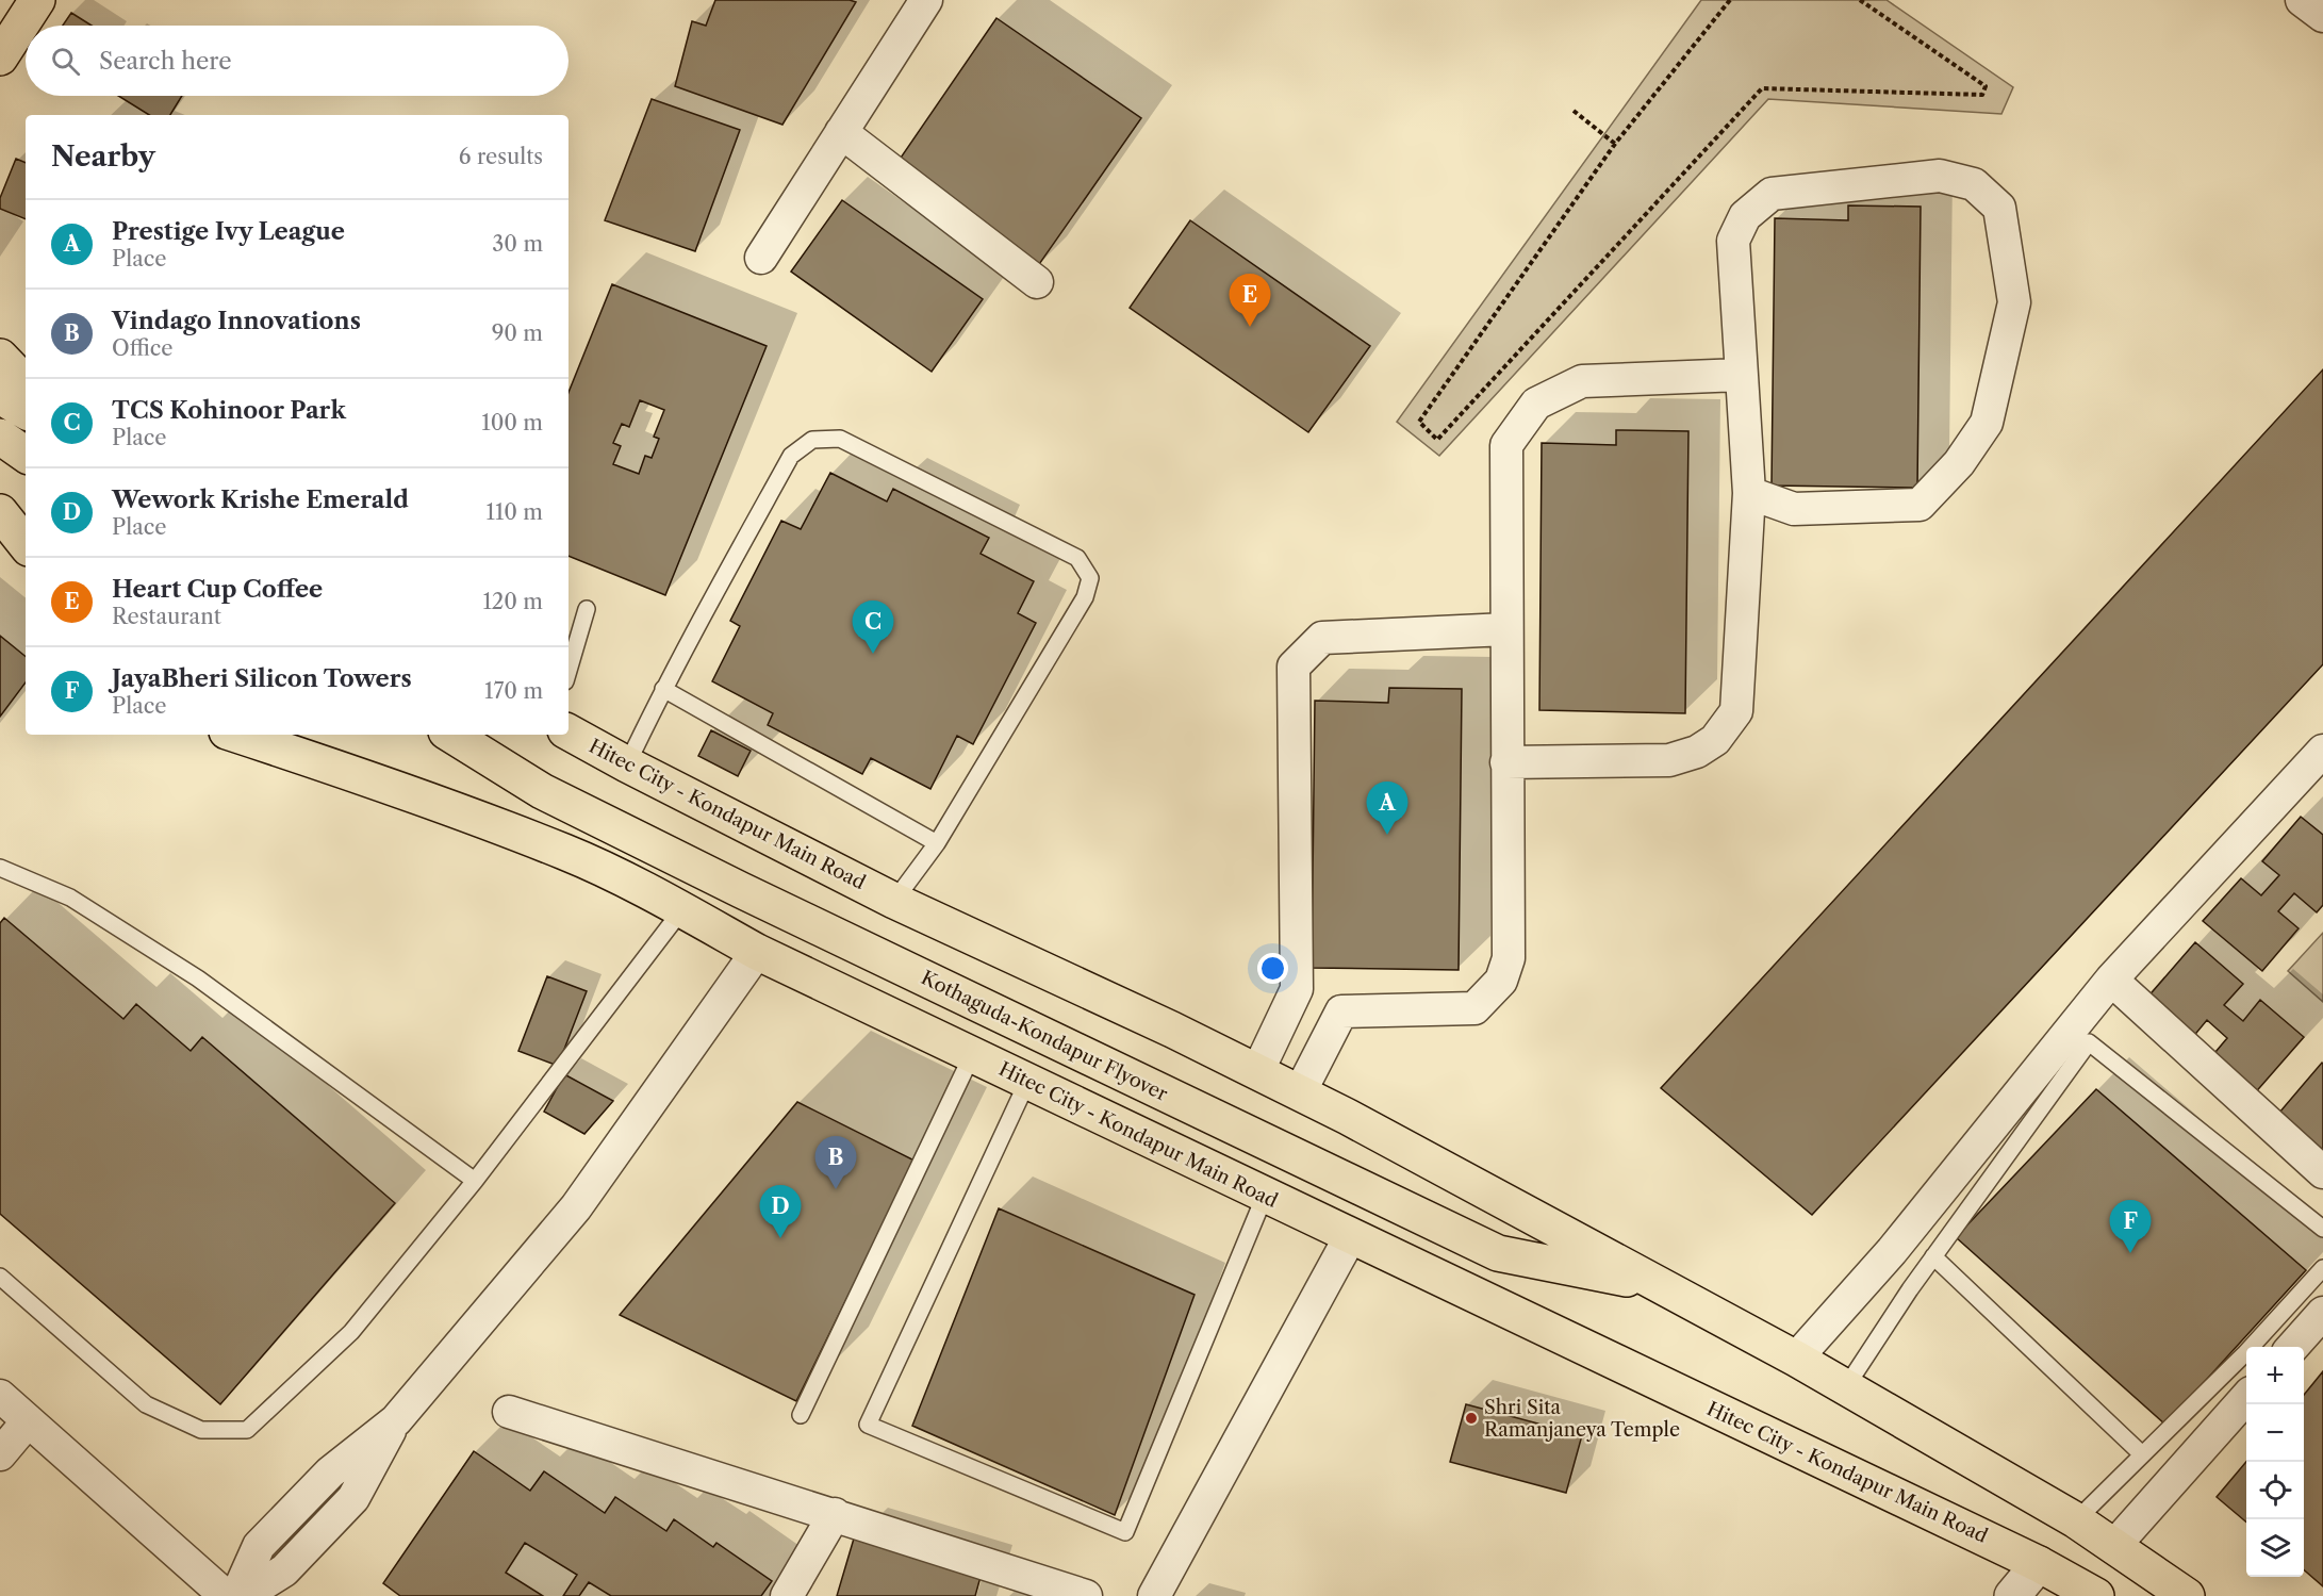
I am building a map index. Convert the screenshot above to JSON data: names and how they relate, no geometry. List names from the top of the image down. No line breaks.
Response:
{"streets":{"main road":["Hitec City - Kondapur Main Road","Kothaguda-Kondapur Flyover"]},"crossings":[["Hitec City - Kondapur Main Road","Kothaguda-Kondapur Flyover"]],"places":["Shri Sita Ramanjaneya Temple"],"page":{"search":"Search here","heading":["Nearby","6 results"],"list":[{"mark":"A","name":"Prestige Ivy League","note":"Place","value":"30 m"},{"mark":"B","name":"Vindago Innovations","note":"Office","value":"90 m"},{"mark":"C","name":"TCS Kohinoor Park","note":"Place","value":"100 m"},{"mark":"D","name":"Wework Krishe Emerald","note":"Place","value":"110 m"},{"mark":"E","name":"Heart Cup Coffee","note":"Restaurant","value":"120 m"},{"mark":"F","name":"JayaBheri Silicon Towers","note":"Place","value":"170 m"}],"pins":["E","C","A","B","D","F"],"map_buttons":["+","−"]}}
